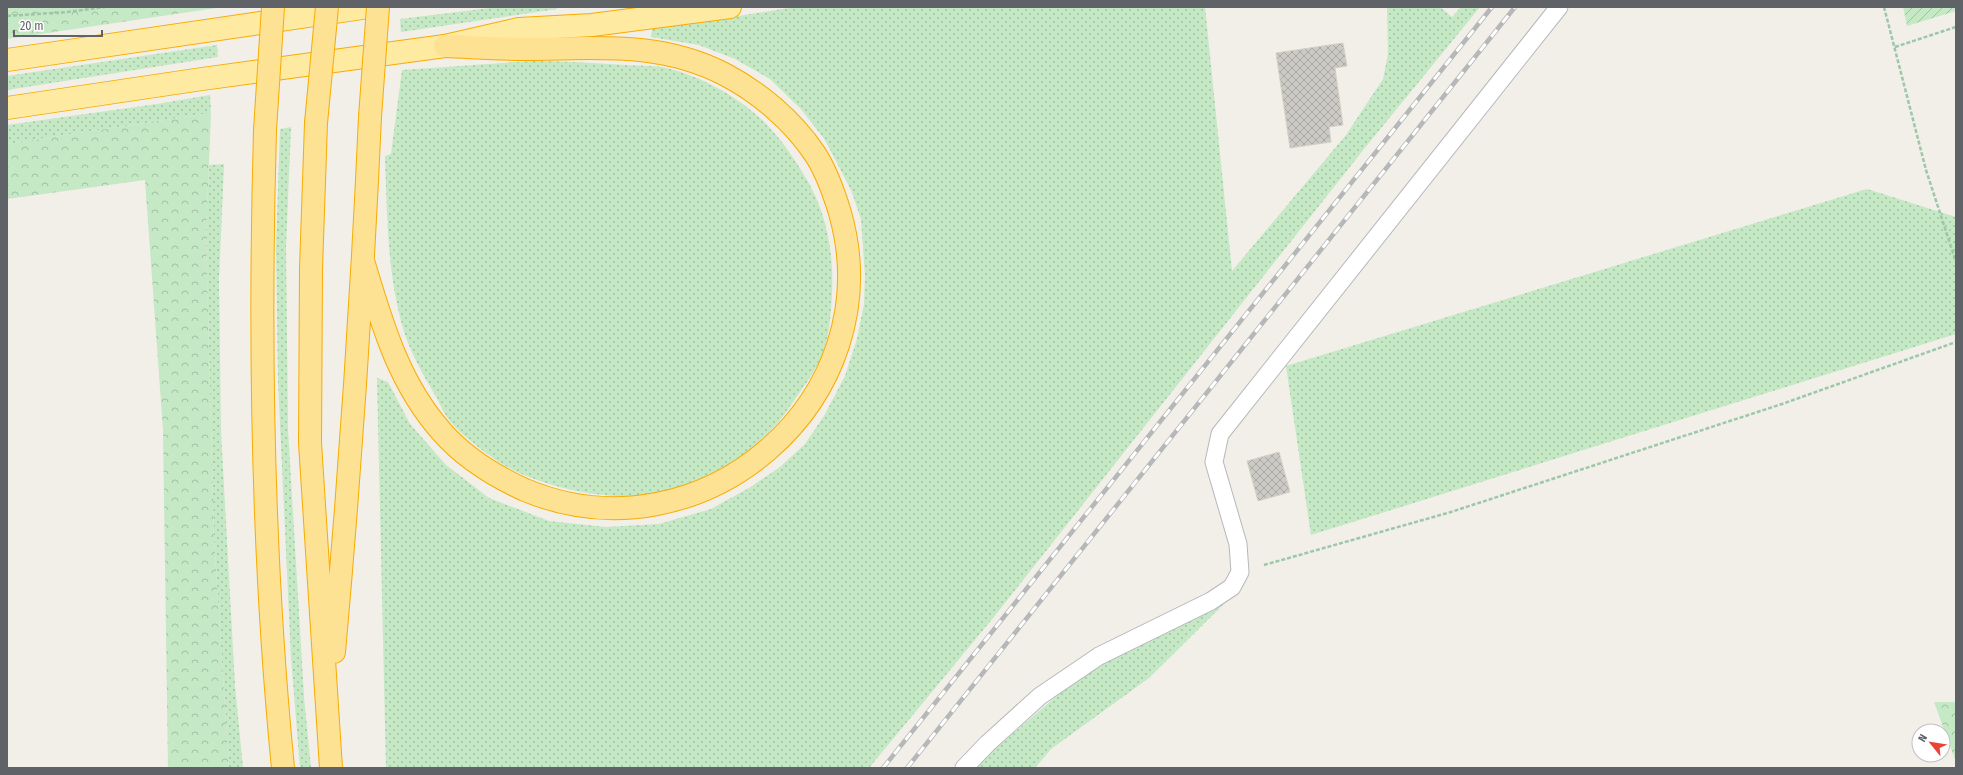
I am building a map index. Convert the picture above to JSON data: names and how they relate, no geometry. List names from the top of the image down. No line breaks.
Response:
{"scale_bar":"20 m","north":"top left"}
